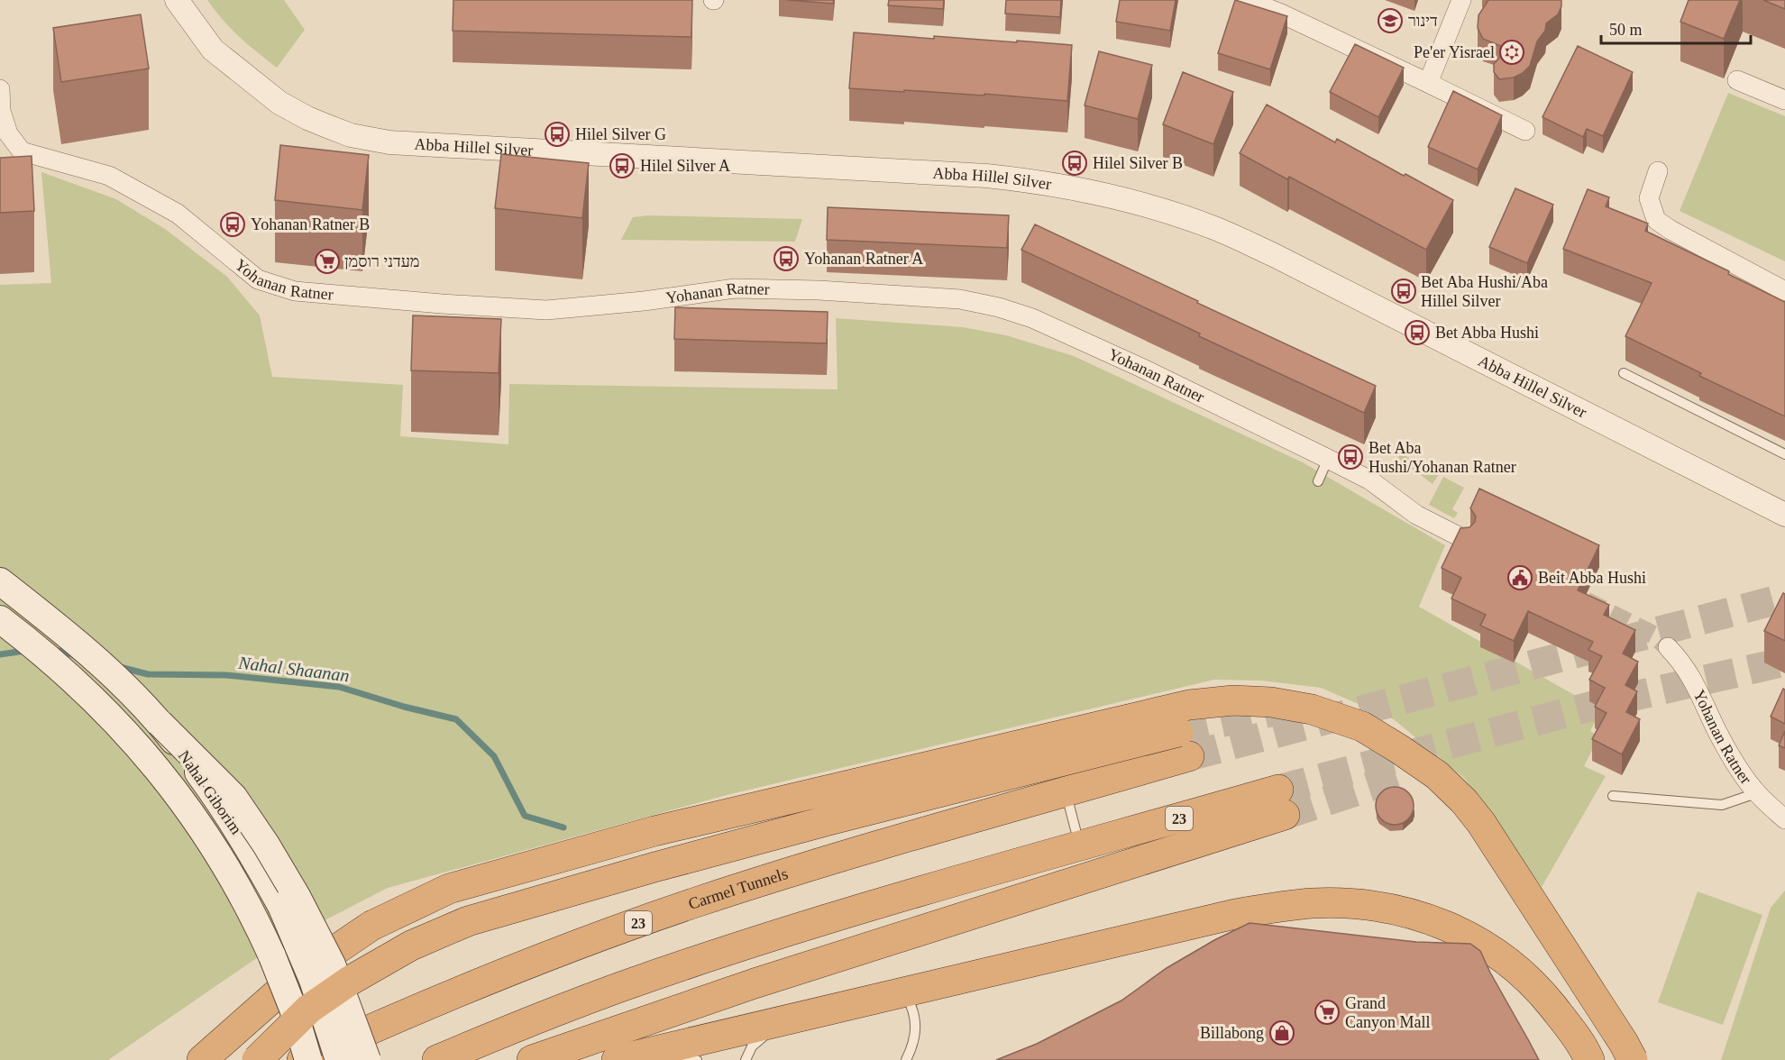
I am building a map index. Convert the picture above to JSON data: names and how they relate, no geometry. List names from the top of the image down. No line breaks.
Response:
{"streets":{"highway":["23","Carmel Tunnels"],"main road":["Nahal Giborim"],"street":["Abba Hillel Silver","Yohanan Ratner"]},"water":["Nahal Shaanan"],"places":{"school or university":["דינור"],"synagogue":["Pe'er Yisrael"],"bus stop":["Hilel Silver G","Hilel Silver B","Hilel Silver A","Yohanan Ratner B","Yohanan Ratner A","Bet Aba Hushi/Aba Hillel Silver","Bet Abba Hushi","Bet Aba Hushi/Yohanan Ratner"],"supermarket":["מעדני רוסמן","Grand Canyon Mall"],"public building":["Beit Abba Hushi"],"shop":["Billabong"]},"scale_bar":"50 m"}
